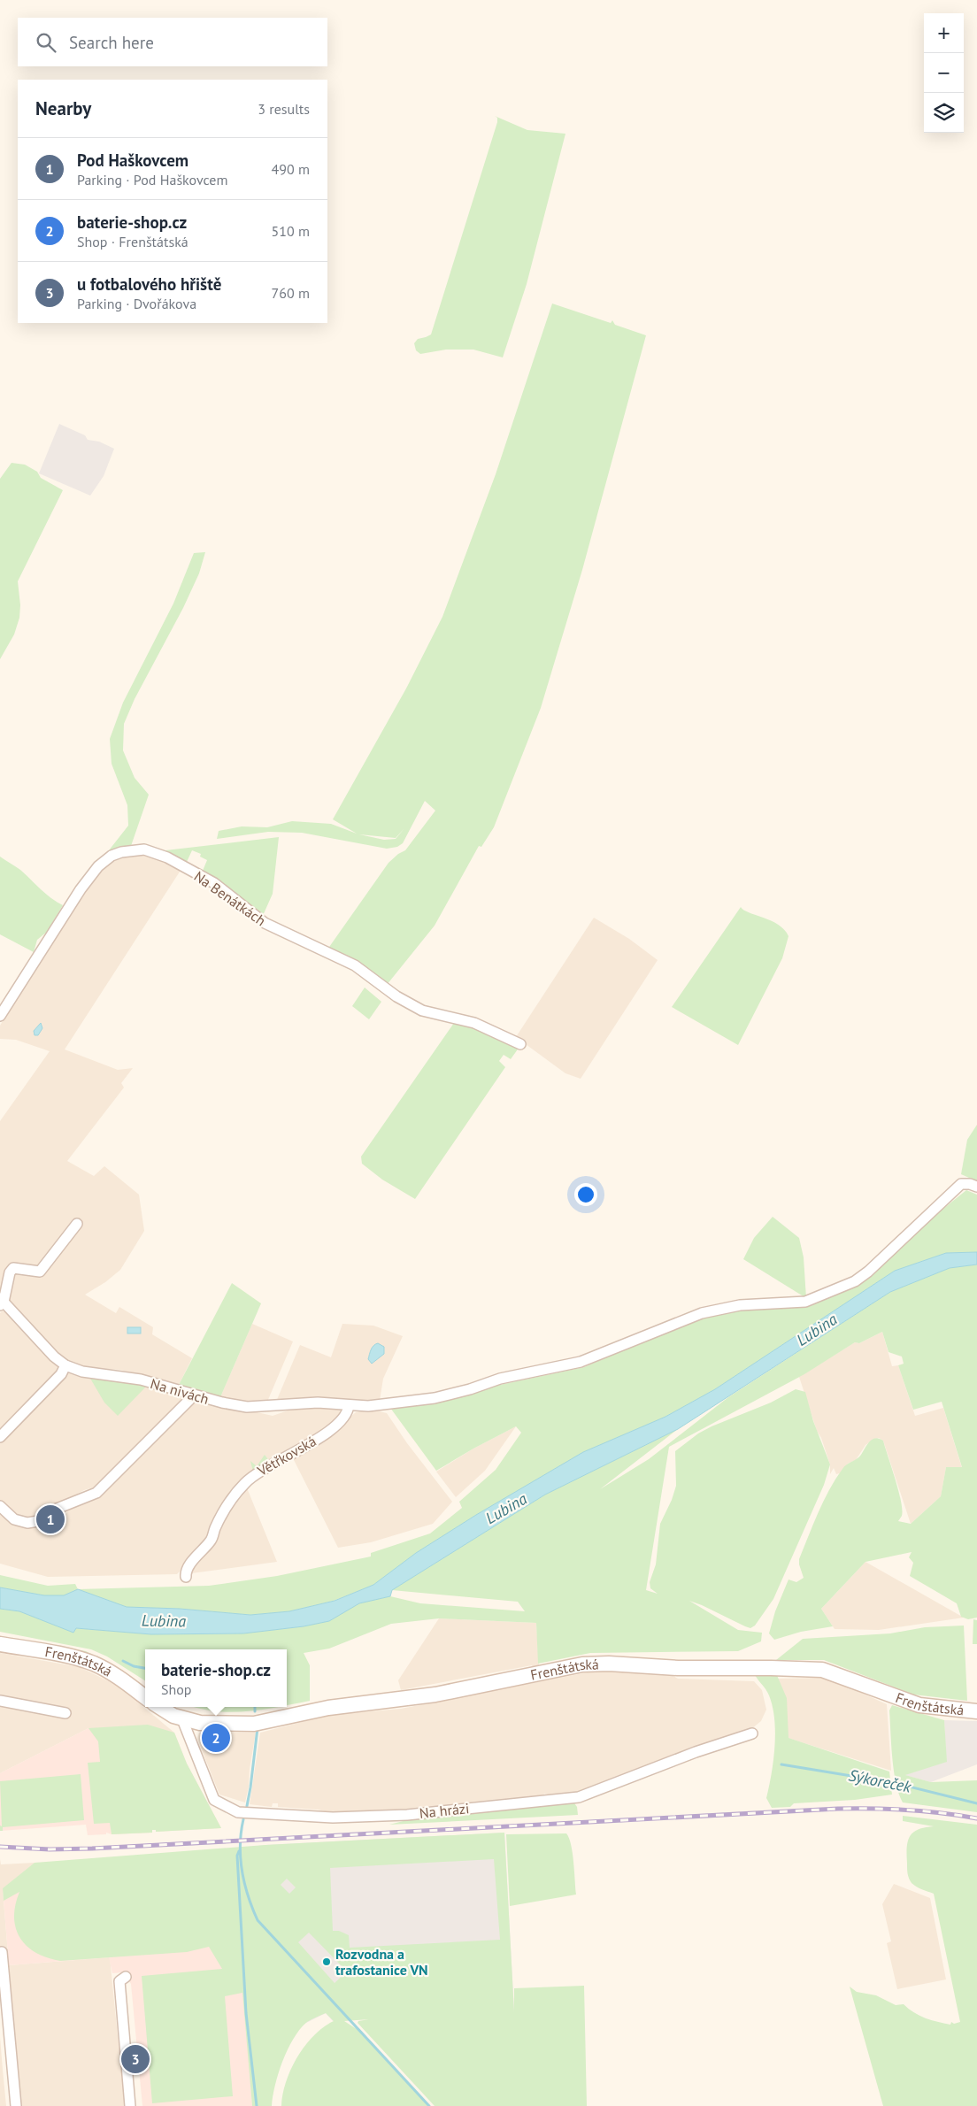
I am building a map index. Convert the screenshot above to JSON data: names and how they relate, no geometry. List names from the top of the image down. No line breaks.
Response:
{"streets":{"main road":["Frenštátská"],"street":["Na Benátkách","Na nivách","Větřkovská","Na hrázi"]},"crossings":[["Na nivách","Větřkovská"],["Frenštátská","Na hrázi"]],"water":["Lubina","Sýkoreček"],"places":["Rozvodna a trafostanice VN"],"page":{"map_buttons":["+","−"],"search":"Search here","heading":["Nearby","3 results"],"list":[{"mark":"1","name":"Pod Haškovcem","note":"Parking · Pod Haškovcem","value":"490 m"},{"mark":"2","name":"baterie-shop.cz","note":"Shop · Frenštátská","value":"510 m"},{"mark":"3","name":"u fotbalového hřiště","note":"Parking · Dvořákova","value":"760 m"}],"pins":["1","2","3"],"popup":["baterie-shop.cz","Shop"]}}
